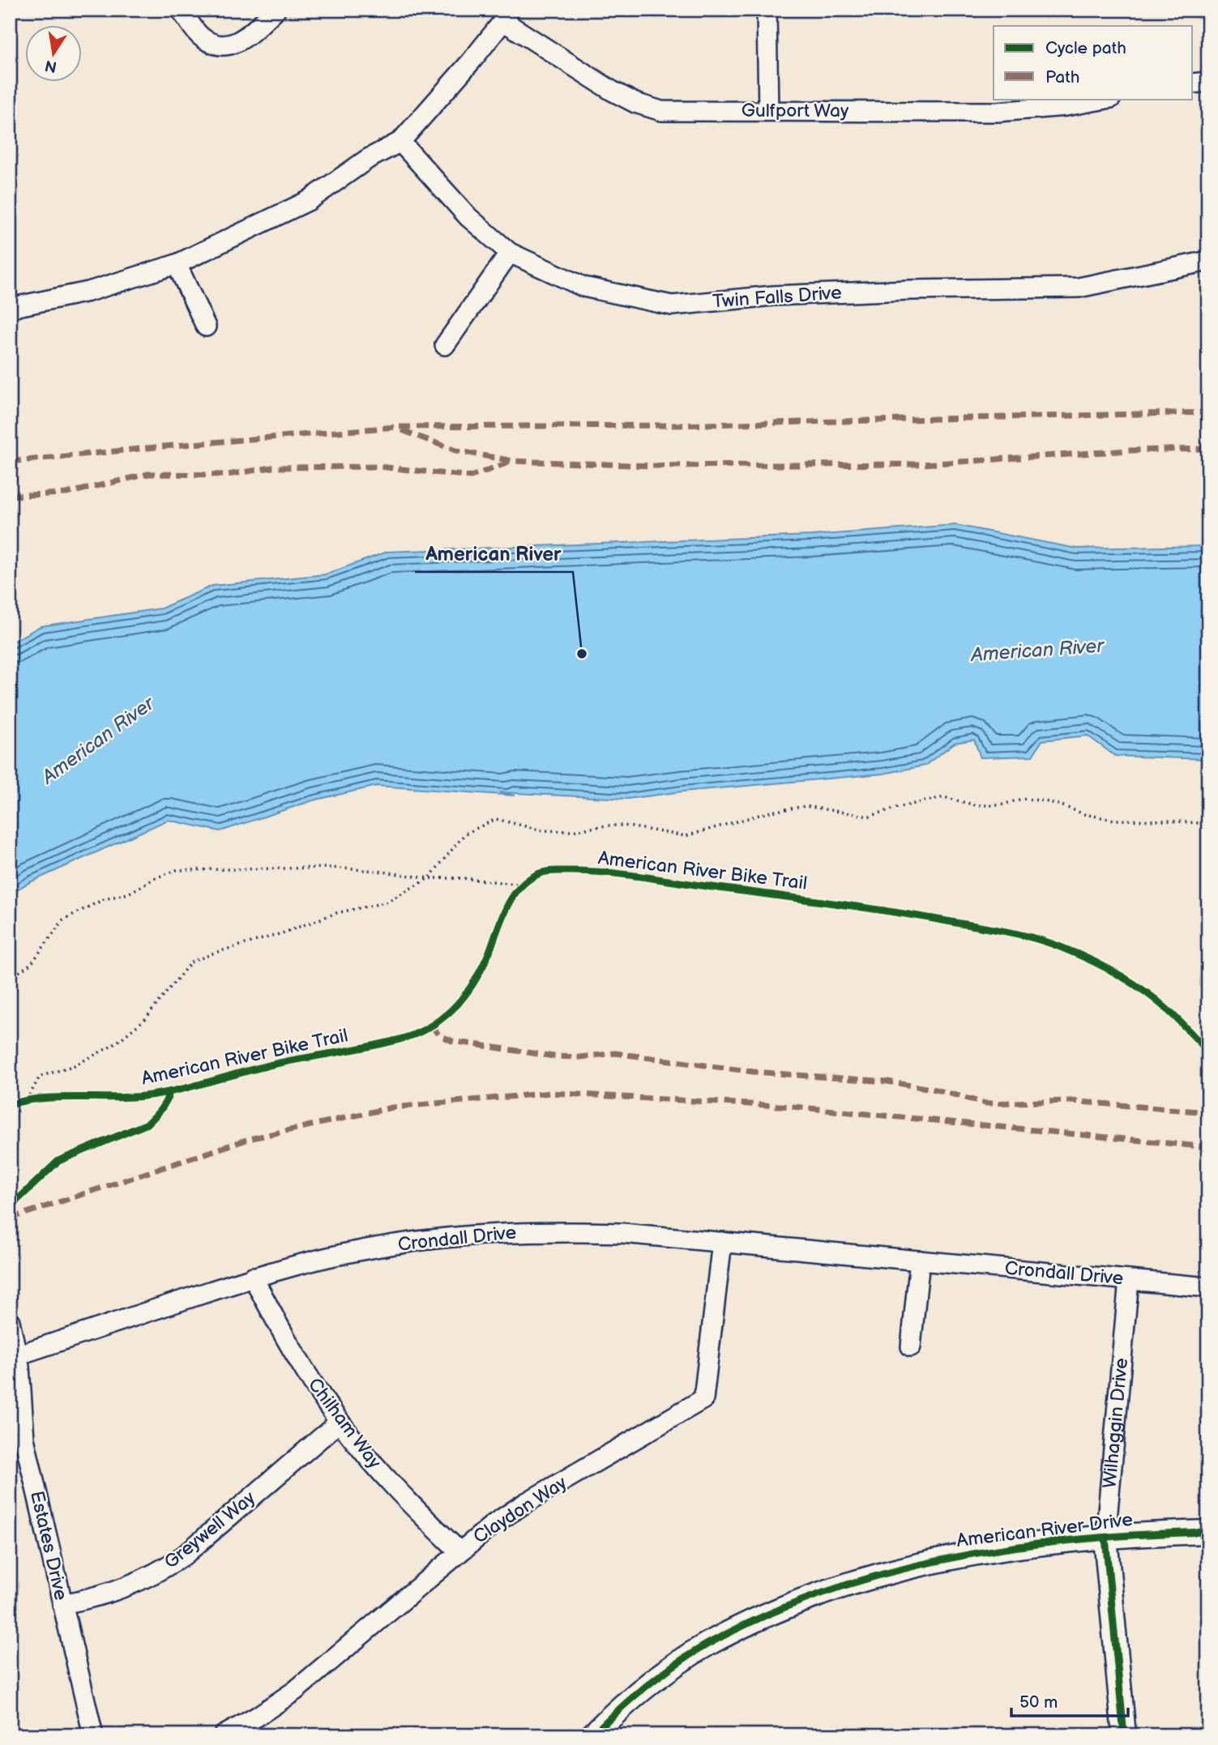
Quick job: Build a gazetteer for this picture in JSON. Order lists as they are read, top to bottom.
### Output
{
  "streets": {
    "street": [
      "Gulfport Way",
      "Twin Falls Drive",
      "Crondall Drive",
      "Wilhaggin Drive",
      "Chilham Way",
      "Claydon Way",
      "Greywell Way",
      "American River Drive",
      "Estates Drive"
    ],
    "cycle path": ["American River Bike Trail"]
  },
  "crossings": [
    ["Crondall Drive", "Wilhaggin Drive"],
    ["Crondall Drive", "Chilham Way"],
    ["Crondall Drive", "Claydon Way"],
    ["Crondall Drive", "Estates Drive"],
    ["Wilhaggin Drive", "American River Drive"],
    ["Chilham Way", "Claydon Way"],
    ["Chilham Way", "Greywell Way"],
    ["Greywell Way", "Estates Drive"]
  ],
  "water": ["American River"],
  "places": ["American River"],
  "legend": ["Cycle path", "Path"],
  "scale_bar": "50 m",
  "north": "bottom"
}
